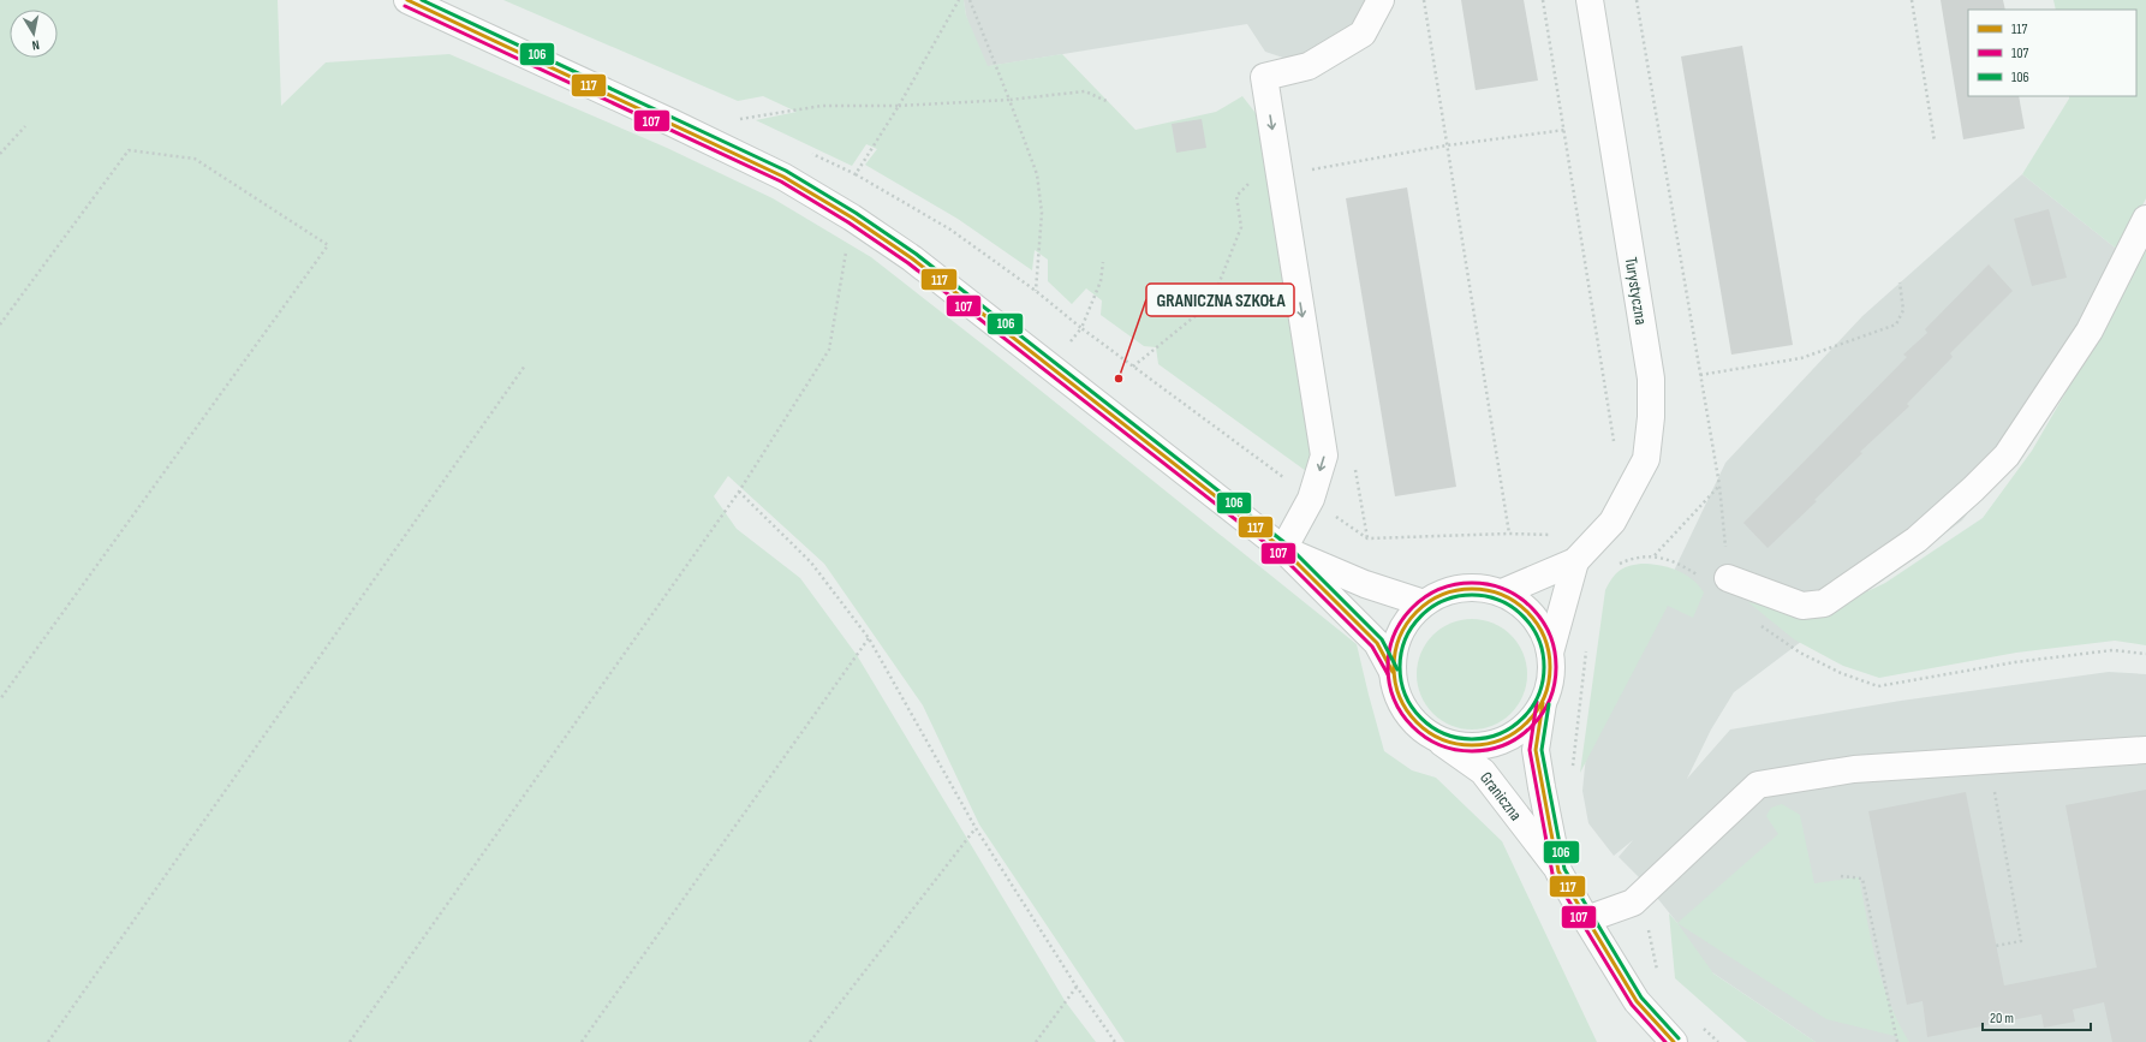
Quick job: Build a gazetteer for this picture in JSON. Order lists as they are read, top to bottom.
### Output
{
  "streets": {
    "street": ["Turystyczna", "Graniczna"]
  },
  "crossings": [
    ["Turystyczna", "Graniczna"]
  ],
  "places": ["GRANICZNA SZKOŁA"],
  "lines": ["transit line 117", "transit line 106", "transit line 107"],
  "legend": ["117", "107", "106"],
  "scale_bar": "20 m",
  "north": "bottom"
}
